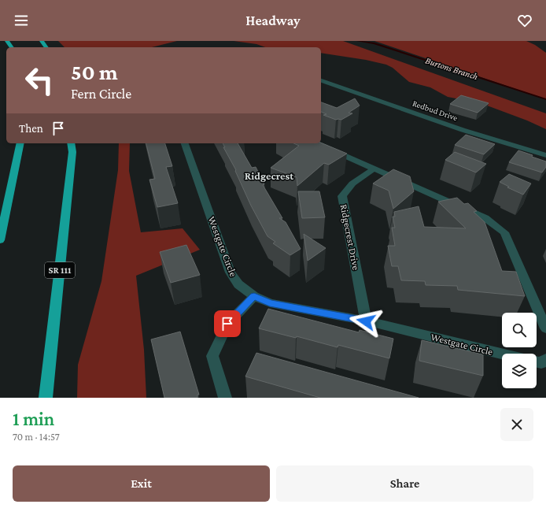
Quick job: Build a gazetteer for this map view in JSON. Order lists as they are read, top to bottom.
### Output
{
  "streets": {
    "highway": ["SR 111"],
    "street": ["Redbud Drive", "Ridgecrest Drive", "Westgate Circle"]
  },
  "crossings": [
    ["Ridgecrest Drive", "Westgate Circle"]
  ],
  "districts": ["Ridgecrest"],
  "water": ["Burtons Branch"],
  "page": {
    "header": "Headway",
    "turn": ["50 m", "Fern Circle"],
    "then": "Then",
    "heading": ["1 min", "70 m · 14:57"],
    "buttons": ["Exit", "Share"]
  }
}
